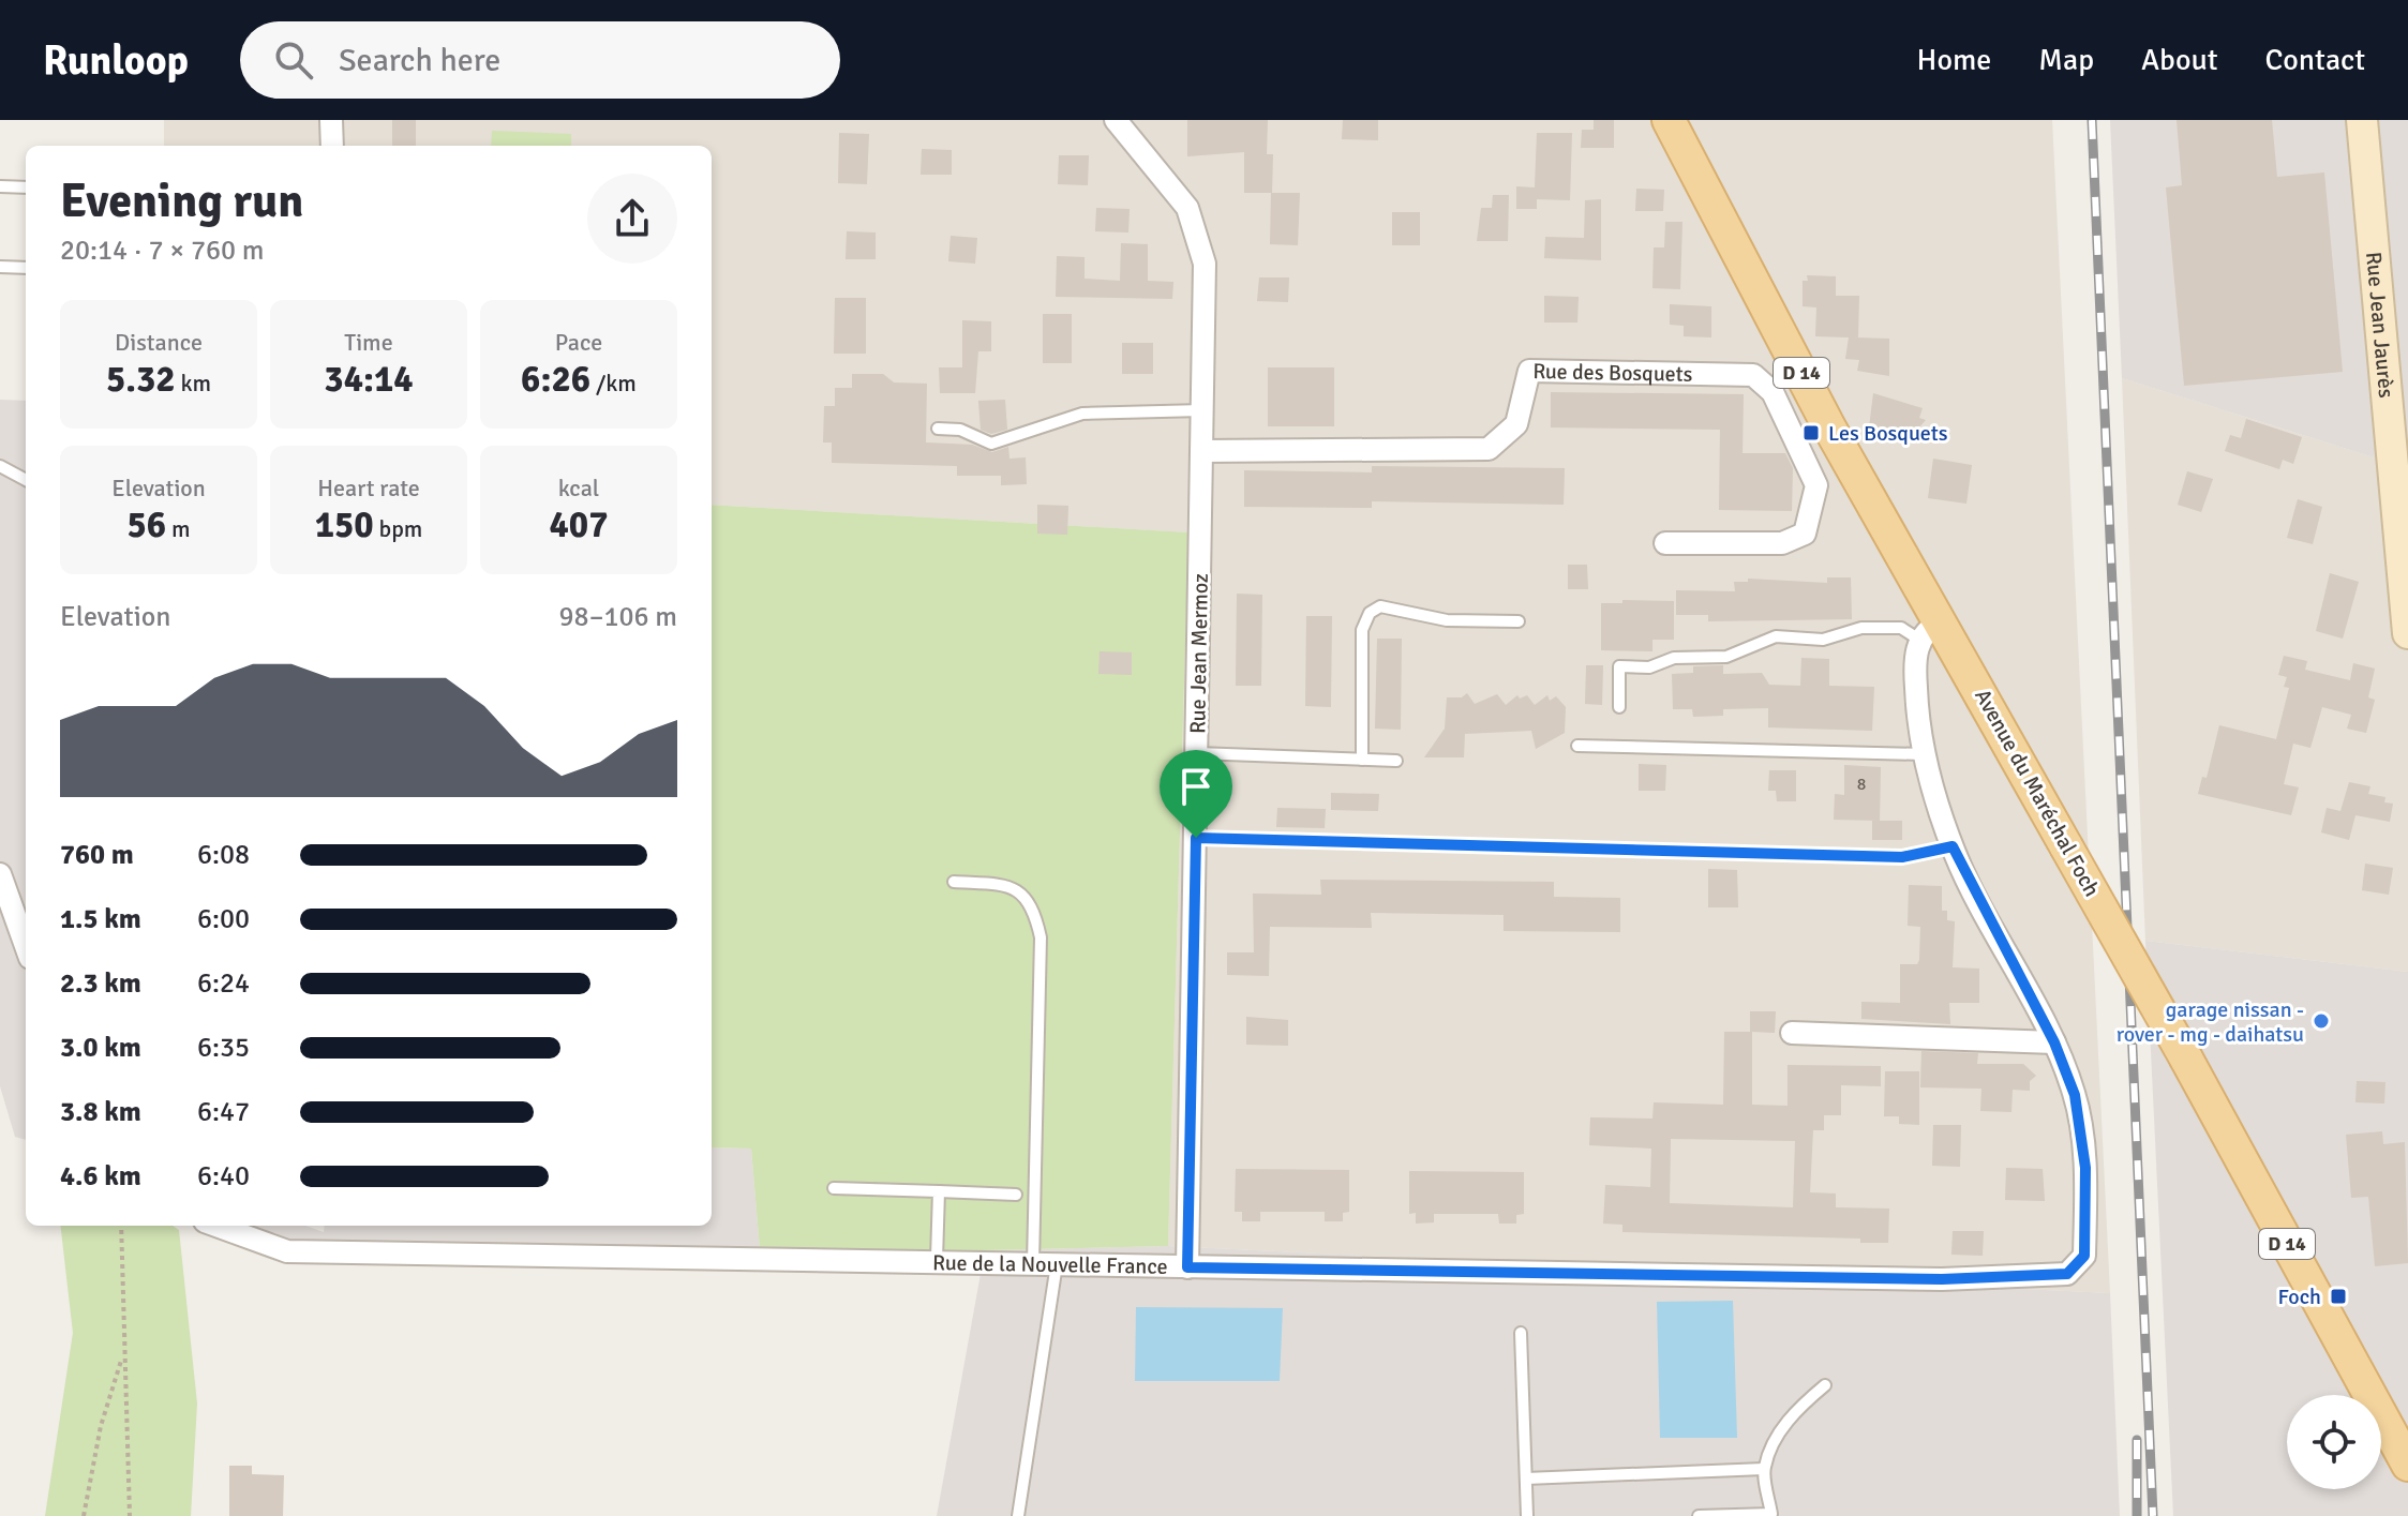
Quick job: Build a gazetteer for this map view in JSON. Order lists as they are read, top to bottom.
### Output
{
  "streets": {
    "main road": ["Rue Jean Jaurès", "D 14", "Avenue du Maréchal Foch"],
    "street": ["Rue des Bosquets", "Rue Jean Mermoz", "Rue de la Nouvelle France"]
  },
  "crossings": [
    ["Rue des Bosquets", "Rue Jean Mermoz"],
    ["Rue Jean Mermoz", "Rue de la Nouvelle France"],
    ["Avenue du Maréchal Foch", "Rue de la Nouvelle France"]
  ],
  "places": {
    "transit": ["Les Bosquets", "Foch"],
    "other": ["garage nissan - rover - mg - daihatsu"]
  },
  "house_numbers": ["8"],
  "page": {
    "header": "Runloop",
    "search": "Search here",
    "nav": [
      "Home",
      "Map",
      "About",
      "Contact"
    ],
    "heading": ["Evening run", "20:14 · 7 × 760 m"],
    "stats": [
      ["Distance", "5.32 km"],
      ["Time", "34:14"],
      ["Pace", "6:26 /km"],
      ["Elevation", "56 m"],
      ["Heart rate", "150 bpm"],
      ["kcal", "407"]
    ],
    "chart": ["Elevation", "98–106 m"],
    "list": [
      {
        "name": "760 m",
        "note": "6:08"
      },
      {
        "name": "1.5 km",
        "note": "6:00"
      },
      {
        "name": "2.3 km",
        "note": "6:24"
      },
      {
        "name": "3.0 km",
        "note": "6:35"
      },
      {
        "name": "3.8 km",
        "note": "6:47"
      },
      {
        "name": "4.6 km",
        "note": "6:40"
      }
    ]
  }
}
